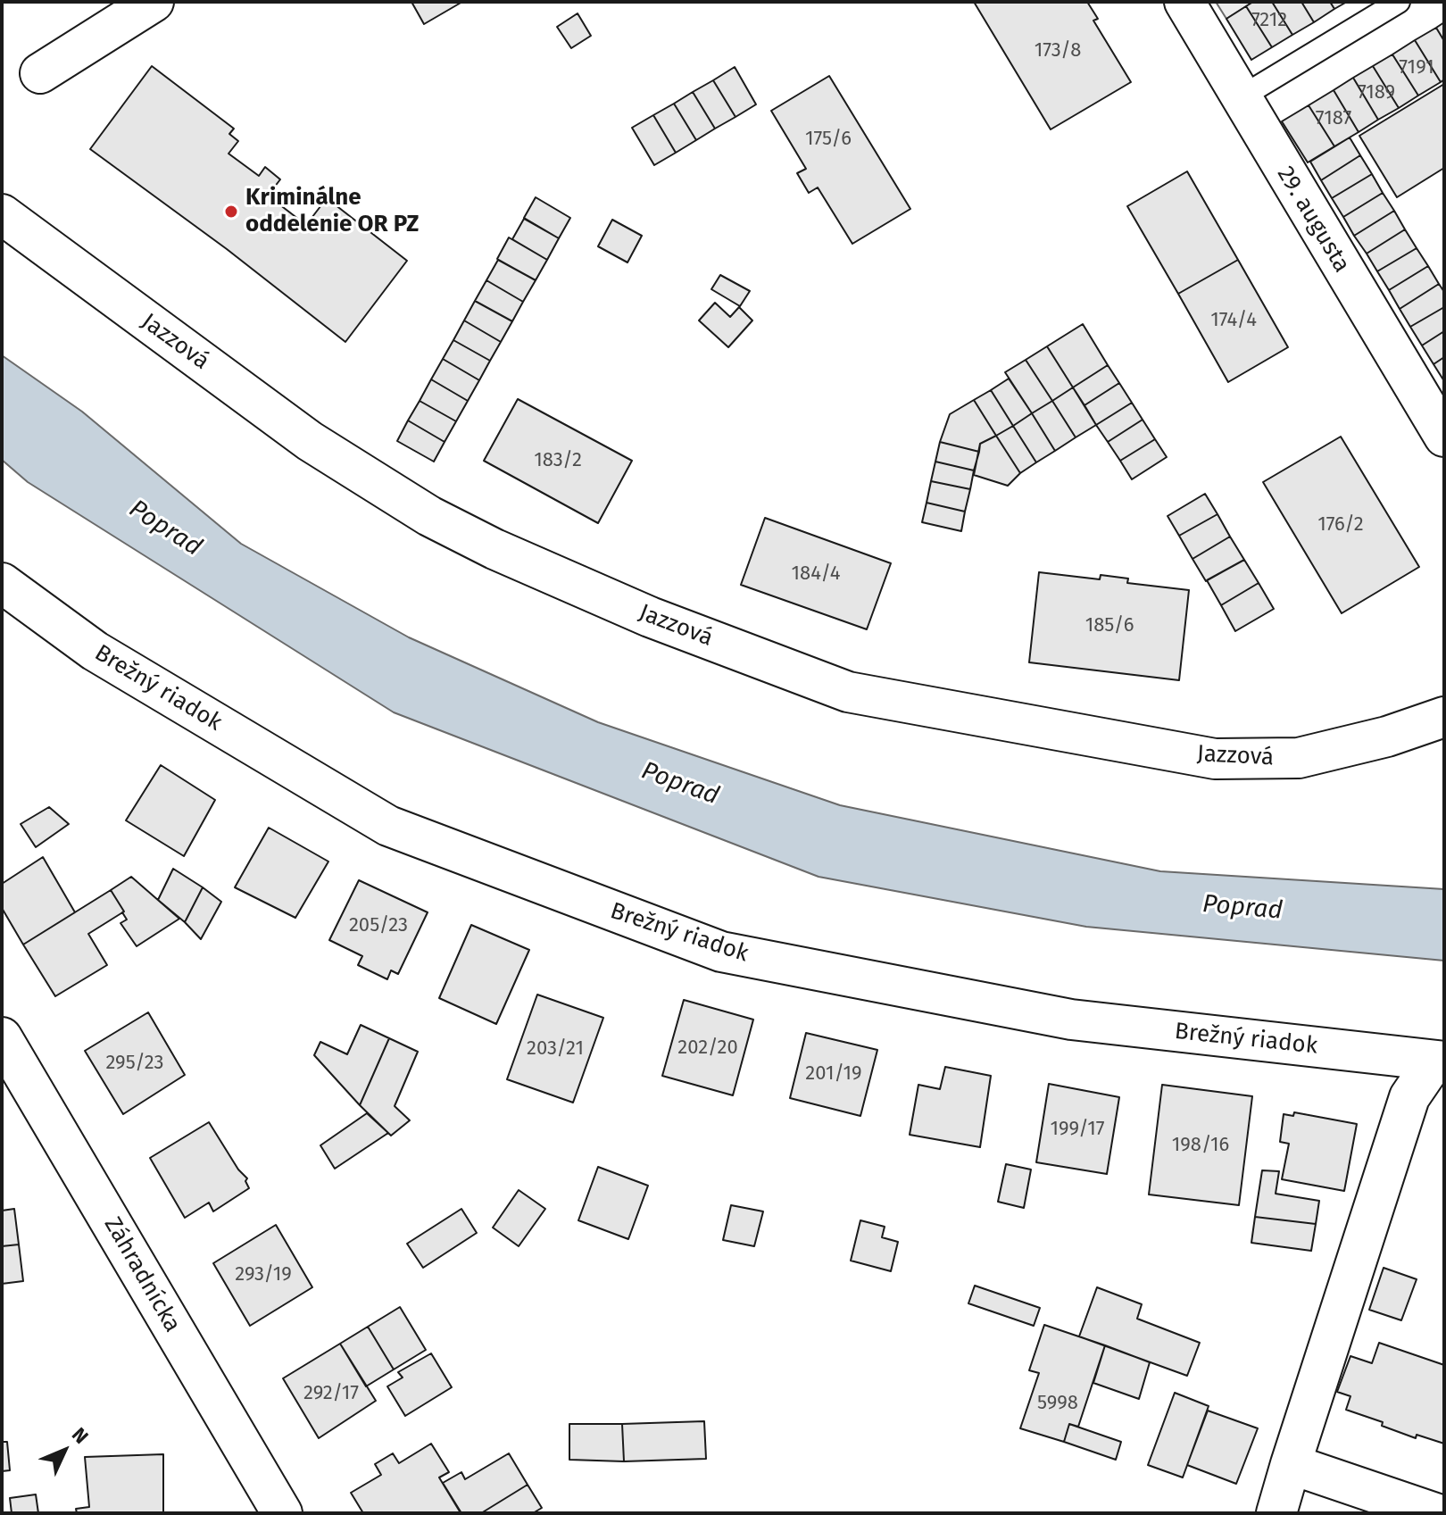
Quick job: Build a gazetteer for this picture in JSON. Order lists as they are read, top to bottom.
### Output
{
  "streets": {
    "street": [
      "29. augusta",
      "Jazzová",
      "Brežný riadok",
      "Záhradnícka"
    ]
  },
  "water": ["Poprad"],
  "places": ["Kriminálne oddelenie OR PZ"],
  "house_numbers": [
    "7212",
    "173/8",
    "7191",
    "7189",
    "7187",
    "175/6",
    "174/4",
    "183/2",
    "176/2",
    "184/4",
    "185/6",
    "205/23",
    "202/20",
    "203/21",
    "295/23",
    "201/19",
    "199/17",
    "198/16",
    "293/19",
    "292/17",
    "5998"
  ],
  "north": "top right"
}
